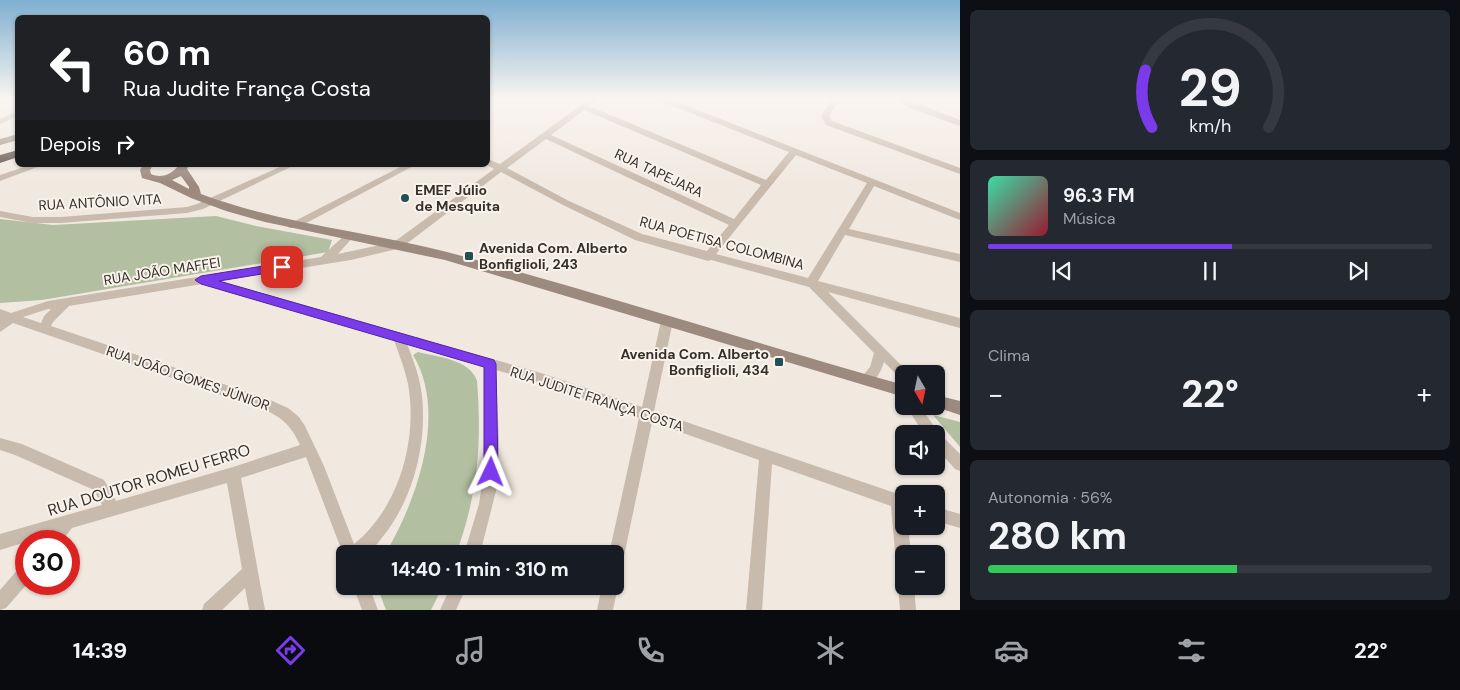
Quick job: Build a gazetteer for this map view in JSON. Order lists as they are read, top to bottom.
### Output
{
  "streets": {
    "street": [
      "RUA TAPEJARA",
      "RUA ANTÔNIO VITA",
      "RUA POETISA COLOMBINA",
      "RUA JOÃO MAFFEI",
      "RUA JOÃO GOMES JÚNIOR",
      "RUA JUDITE FRANÇA COSTA",
      "RUA DOUTOR ROMEU FERRO"
    ]
  },
  "crossings": [
    ["RUA JOÃO MAFFEI", "RUA JOÃO GOMES JÚNIOR"],
    ["RUA JOÃO MAFFEI", "RUA JUDITE FRANÇA COSTA"],
    ["RUA JOÃO GOMES JÚNIOR", "RUA DOUTOR ROMEU FERRO"]
  ],
  "places": {
    "other": ["EMEF Júlio de Mesquita"],
    "transit": ["Avenida Com. Alberto Bonfiglioli, 243", "Avenida Com. Alberto Bonfiglioli, 434"]
  },
  "north": "bottom",
  "page": {
    "turn": ["60 m", "Rua Judite França Costa"],
    "then": "Depois",
    "song": ["96.3 FM", "Música"],
    "tile": [
      "Clima",
      ["Autonomia · 56%", "280 km"]
    ],
    "map_buttons": ["+", "−"],
    "heat": ["−", "22°", "+"],
    "limit": "30",
    "trip": "14:40 · 1 min · 310 m",
    "tabs": ["14:39", "22°"],
    "gauge": ["29", "km/h"]
  }
}
